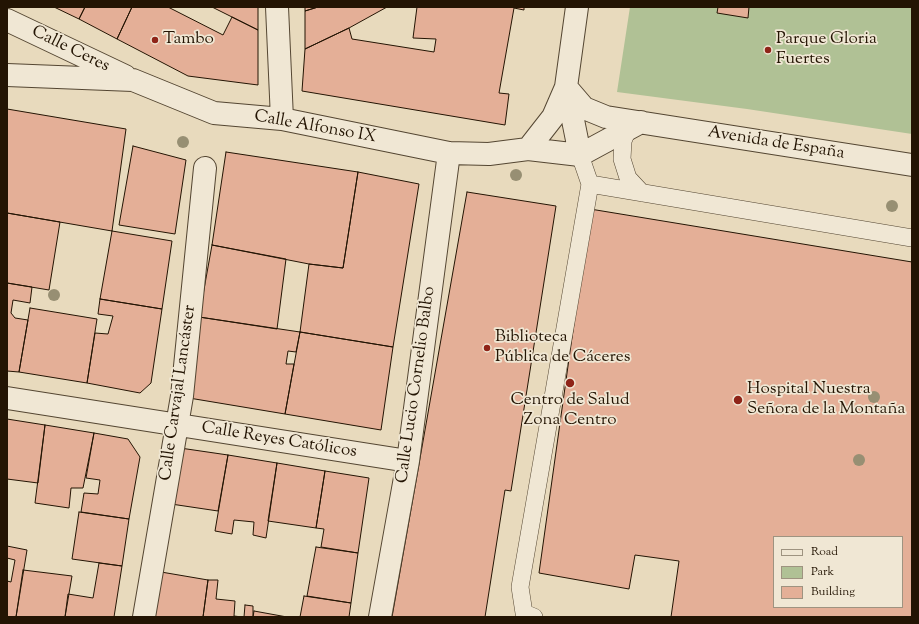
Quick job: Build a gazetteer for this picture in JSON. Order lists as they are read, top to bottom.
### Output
{
  "streets": {
    "street": [
      "Calle Ceres",
      "Calle Alfonso IX",
      "Avenida de España",
      "Calle Lucio Cornelio Balbo",
      "Calle Carvajal Lancáster",
      "Calle Reyes Católicos"
    ]
  },
  "crossings": [
    ["Calle Ceres", "Calle Alfonso IX"],
    ["Calle Alfonso IX", "Calle Lucio Cornelio Balbo"],
    ["Calle Lucio Cornelio Balbo", "Calle Reyes Católicos"],
    ["Calle Carvajal Lancáster", "Calle Reyes Católicos"]
  ],
  "places": [
    "Tambo",
    "Parque Gloria Fuertes",
    "Biblioteca Pública de Cáceres",
    "Centro de Salud Zona Centro",
    "Hospital Nuestra Señora de la Montaña"
  ],
  "legend": ["Road", "Park", "Building"]
}
